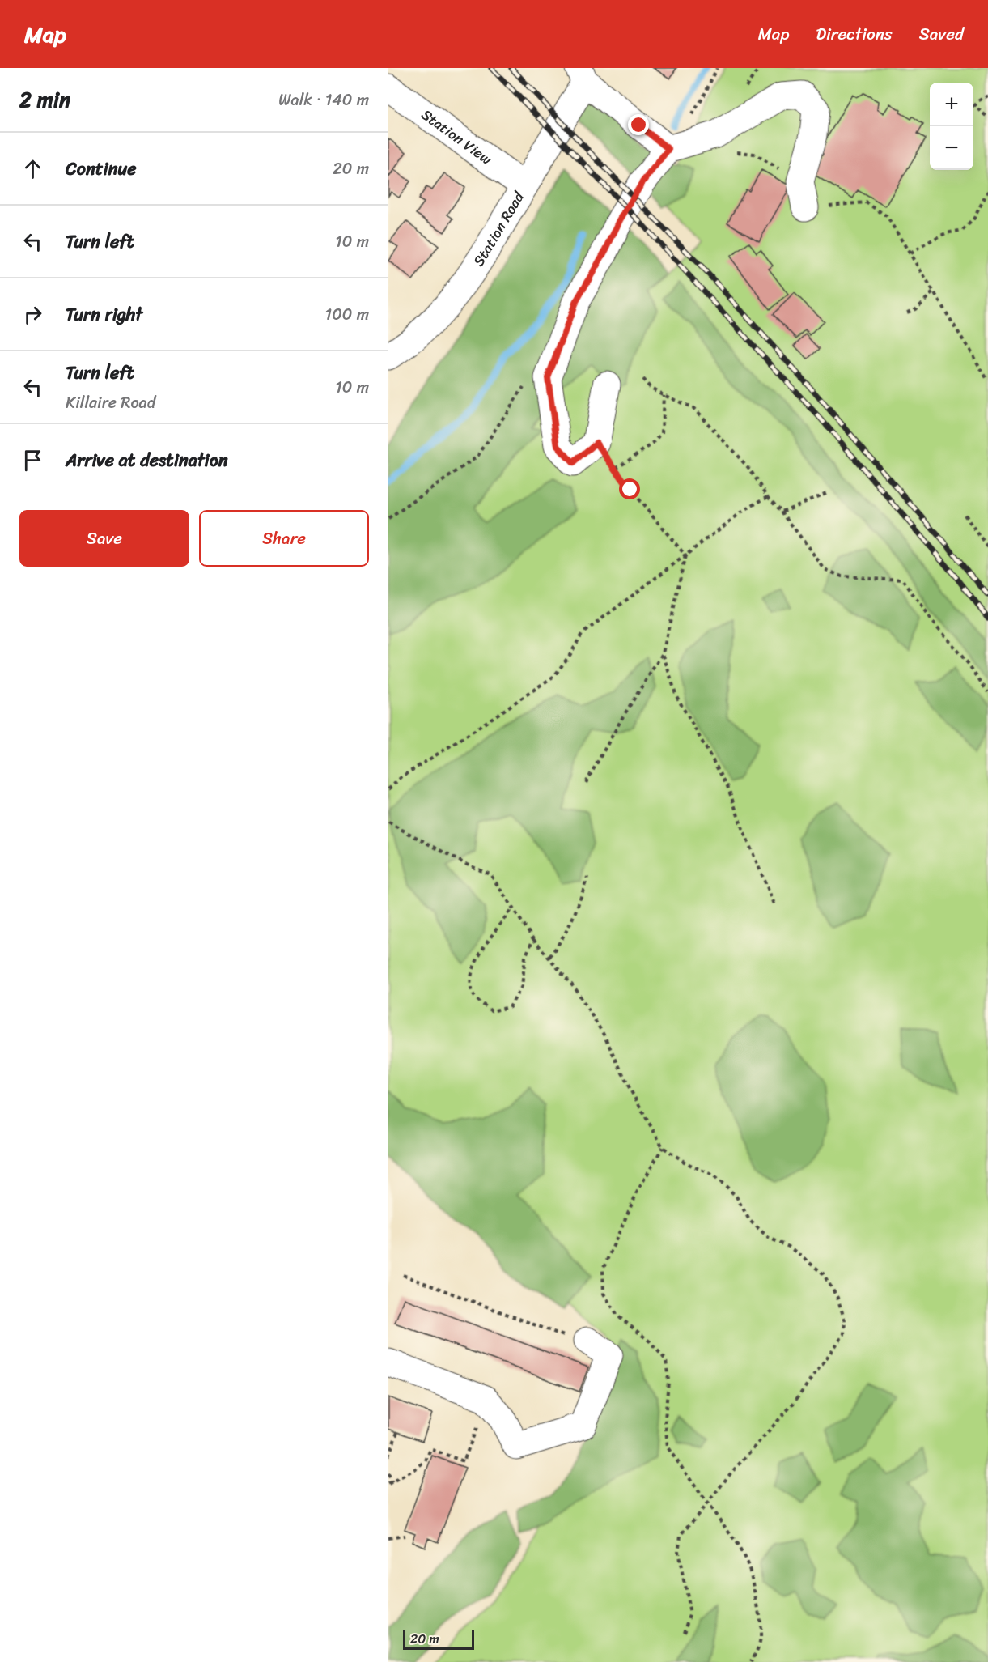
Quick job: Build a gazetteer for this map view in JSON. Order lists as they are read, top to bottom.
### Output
{
  "streets": {
    "street": ["Station View", "Station Road"]
  },
  "crossings": [
    ["Station View", "Station Road"]
  ],
  "scale_bar": "20 m",
  "page": {
    "header": "Map",
    "nav": ["Map", "Directions", "Saved"],
    "heading": ["2 min", "Walk · 140 m"],
    "map_buttons": ["+", "−"],
    "list": [
      ["Continue", "20 m"],
      ["Turn left", "10 m"],
      ["Turn right", "100 m"],
      ["Turn left", "Killaire Road", "10 m"],
      "Arrive at destination"
    ],
    "buttons": ["Save", "Share"],
    "scale": "20 m"
  }
}
